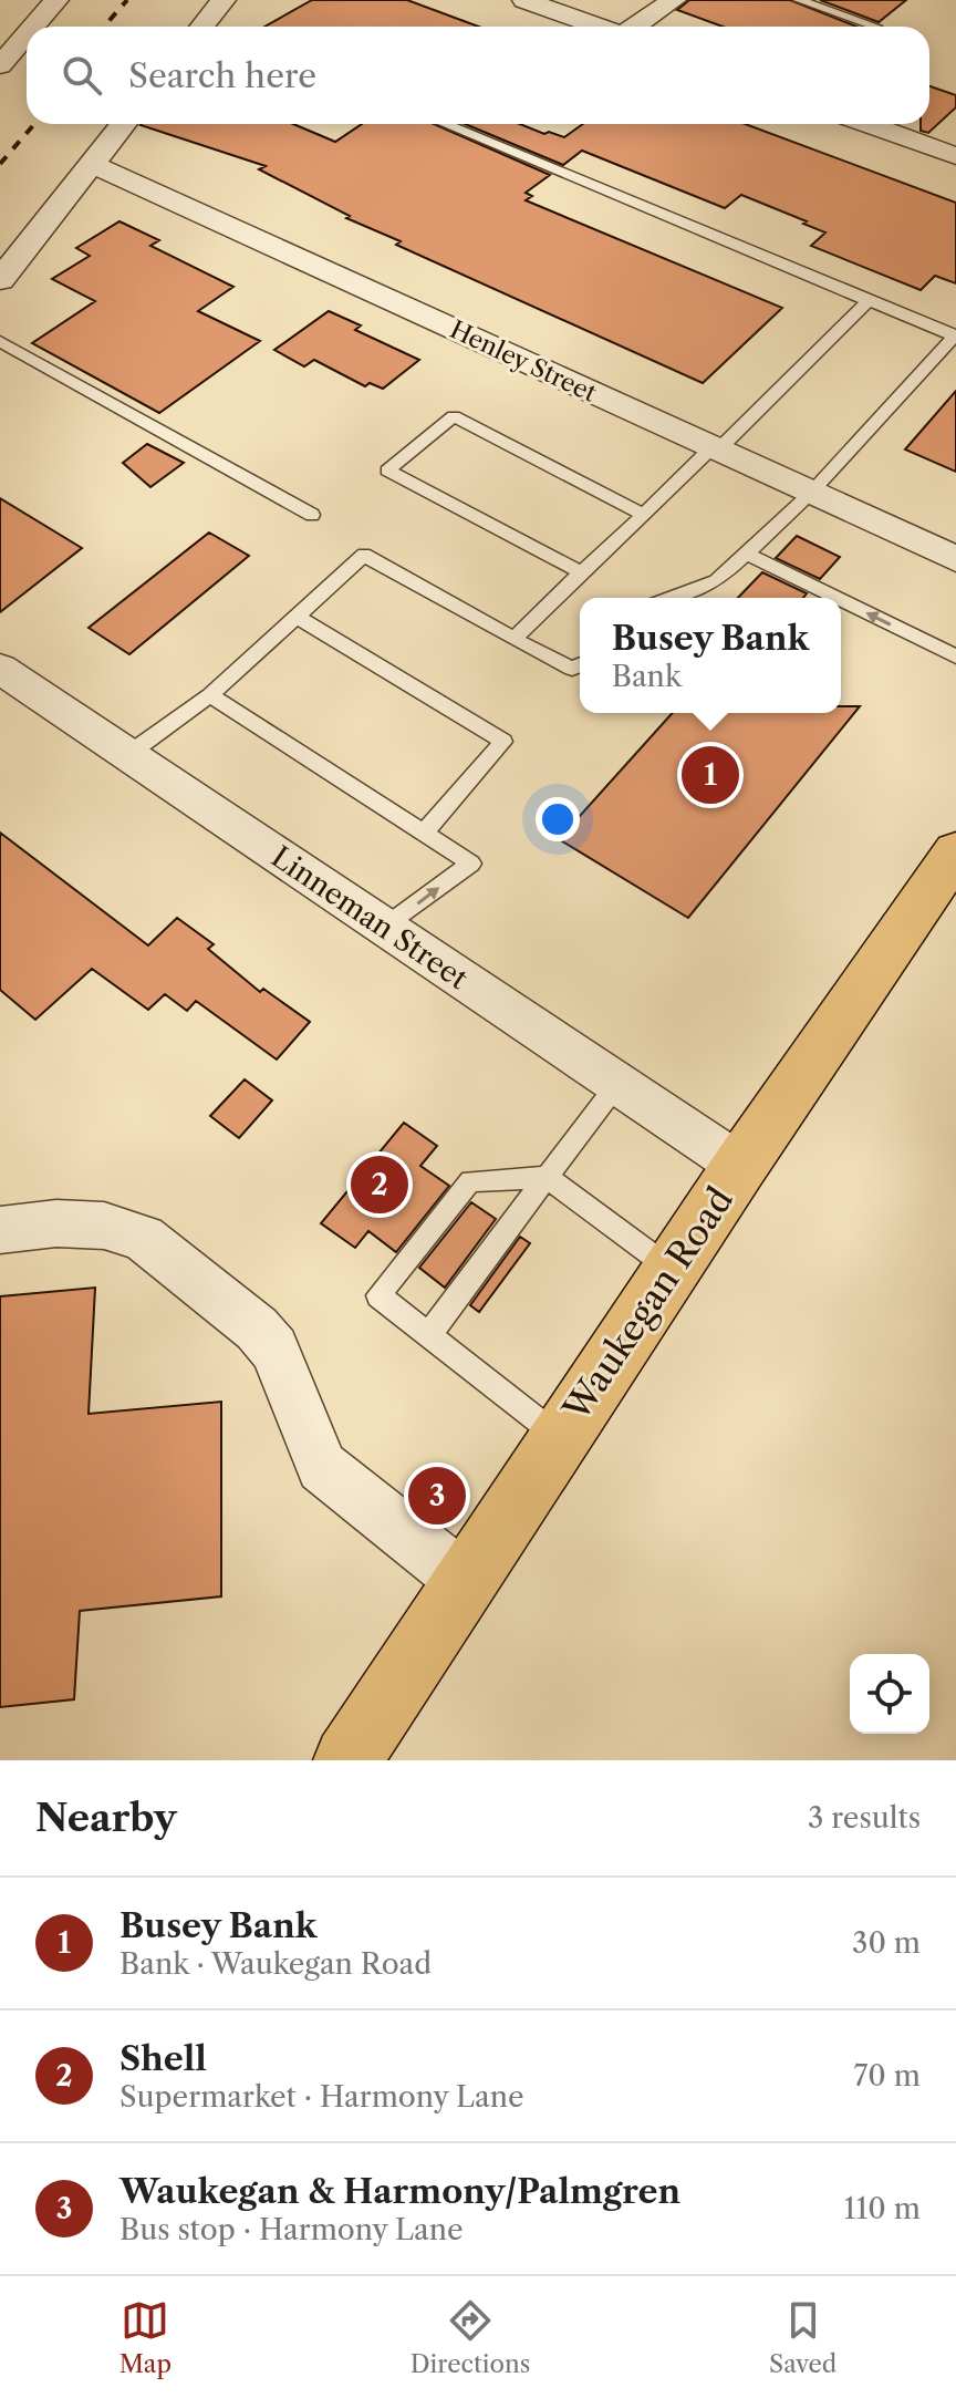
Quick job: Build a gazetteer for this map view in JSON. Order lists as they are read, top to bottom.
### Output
{
  "streets": {
    "main road": ["Waukegan Road"],
    "street": ["Henley Street", "Linneman Street"]
  },
  "crossings": [
    ["Linneman Street", "Waukegan Road"]
  ],
  "page": {
    "search": "Search here",
    "popup": ["Busey Bank", "Bank"],
    "pins": ["1", "2", "3"],
    "heading": ["Nearby", "3 results"],
    "list": [
      {
        "mark": "1",
        "name": "Busey Bank",
        "note": "Bank · Waukegan Road",
        "value": "30 m"
      },
      {
        "mark": "2",
        "name": "Shell",
        "note": "Supermarket · Harmony Lane",
        "value": "70 m"
      },
      {
        "mark": "3",
        "name": "Waukegan & Harmony/Palmgren",
        "note": "Bus stop · Harmony Lane",
        "value": "110 m"
      }
    ],
    "nav": ["Map", "Directions", "Saved"]
  }
}
